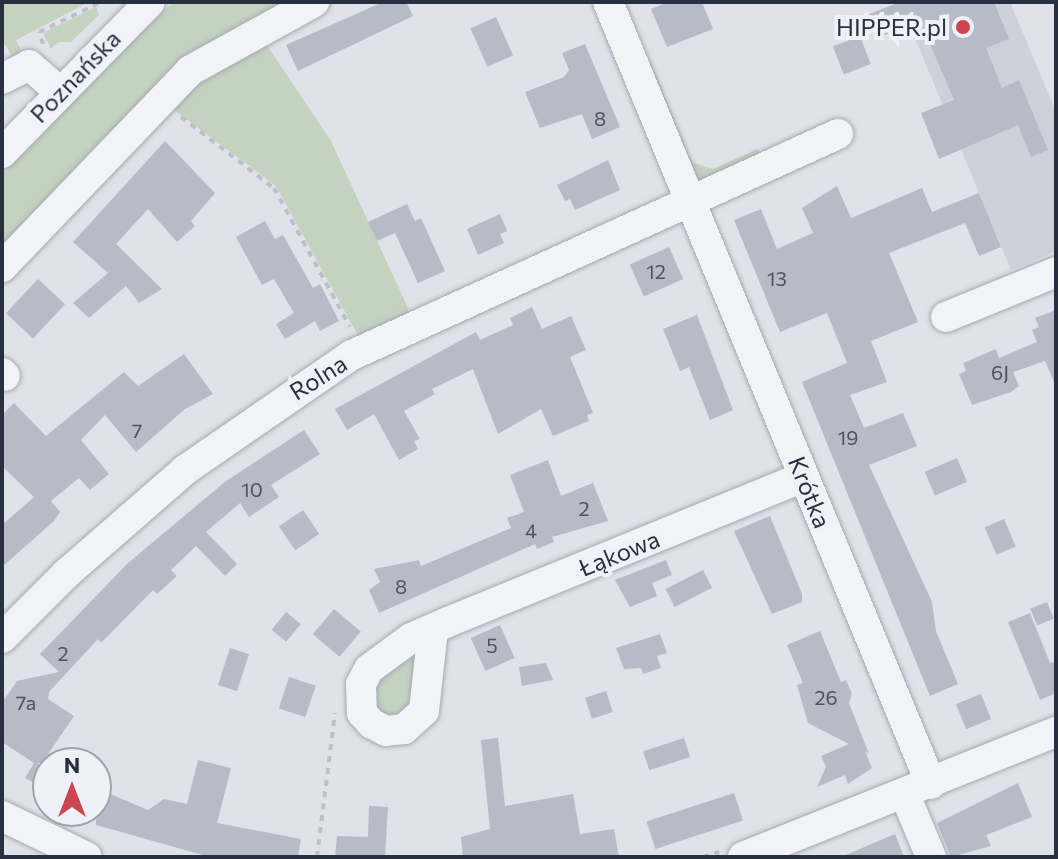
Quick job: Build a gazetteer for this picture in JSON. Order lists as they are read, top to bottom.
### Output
{
  "streets": {
    "street": [
      "Poznańska",
      "Rolna",
      "Krótka",
      "Łąkowa"
    ]
  },
  "crossings": [
    ["Rolna", "Krótka"],
    ["Krótka", "Łąkowa"]
  ],
  "places": ["HIPPER.pl"],
  "house_numbers": [
    "8",
    "12",
    "13",
    "6J",
    "7",
    "19",
    "10",
    "2",
    "4",
    "8",
    "5",
    "2",
    "26",
    "7a"
  ],
  "north": "top"
}
